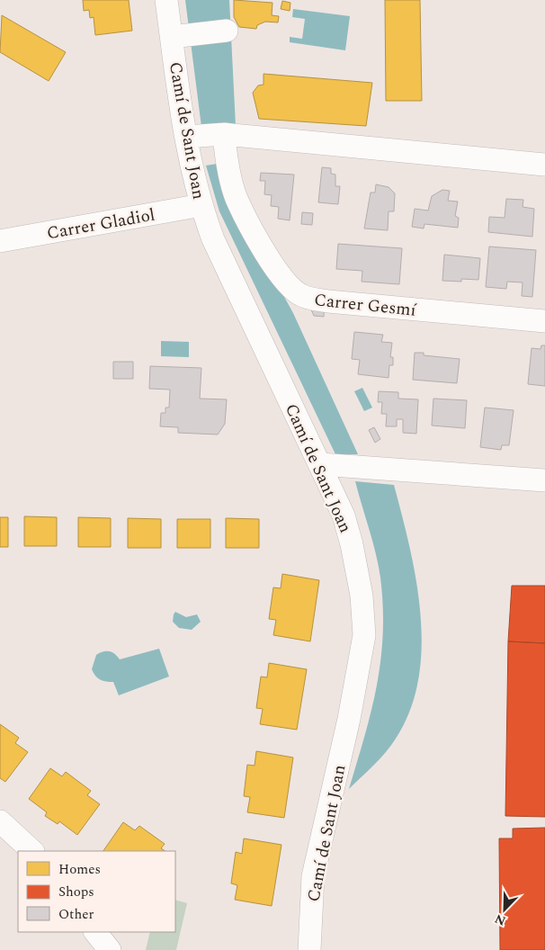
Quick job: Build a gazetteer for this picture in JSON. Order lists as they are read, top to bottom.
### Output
{
  "streets": {
    "street": ["Camí de Sant Joan", "Carrer Gladiol", "Carrer Gesmí"]
  },
  "crossings": [
    ["Camí de Sant Joan", "Carrer Gladiol"],
    ["Camí de Sant Joan", "Carrer Gesmí"]
  ],
  "legend": ["Homes", "Shops", "Other"],
  "north": "bottom left"
}
